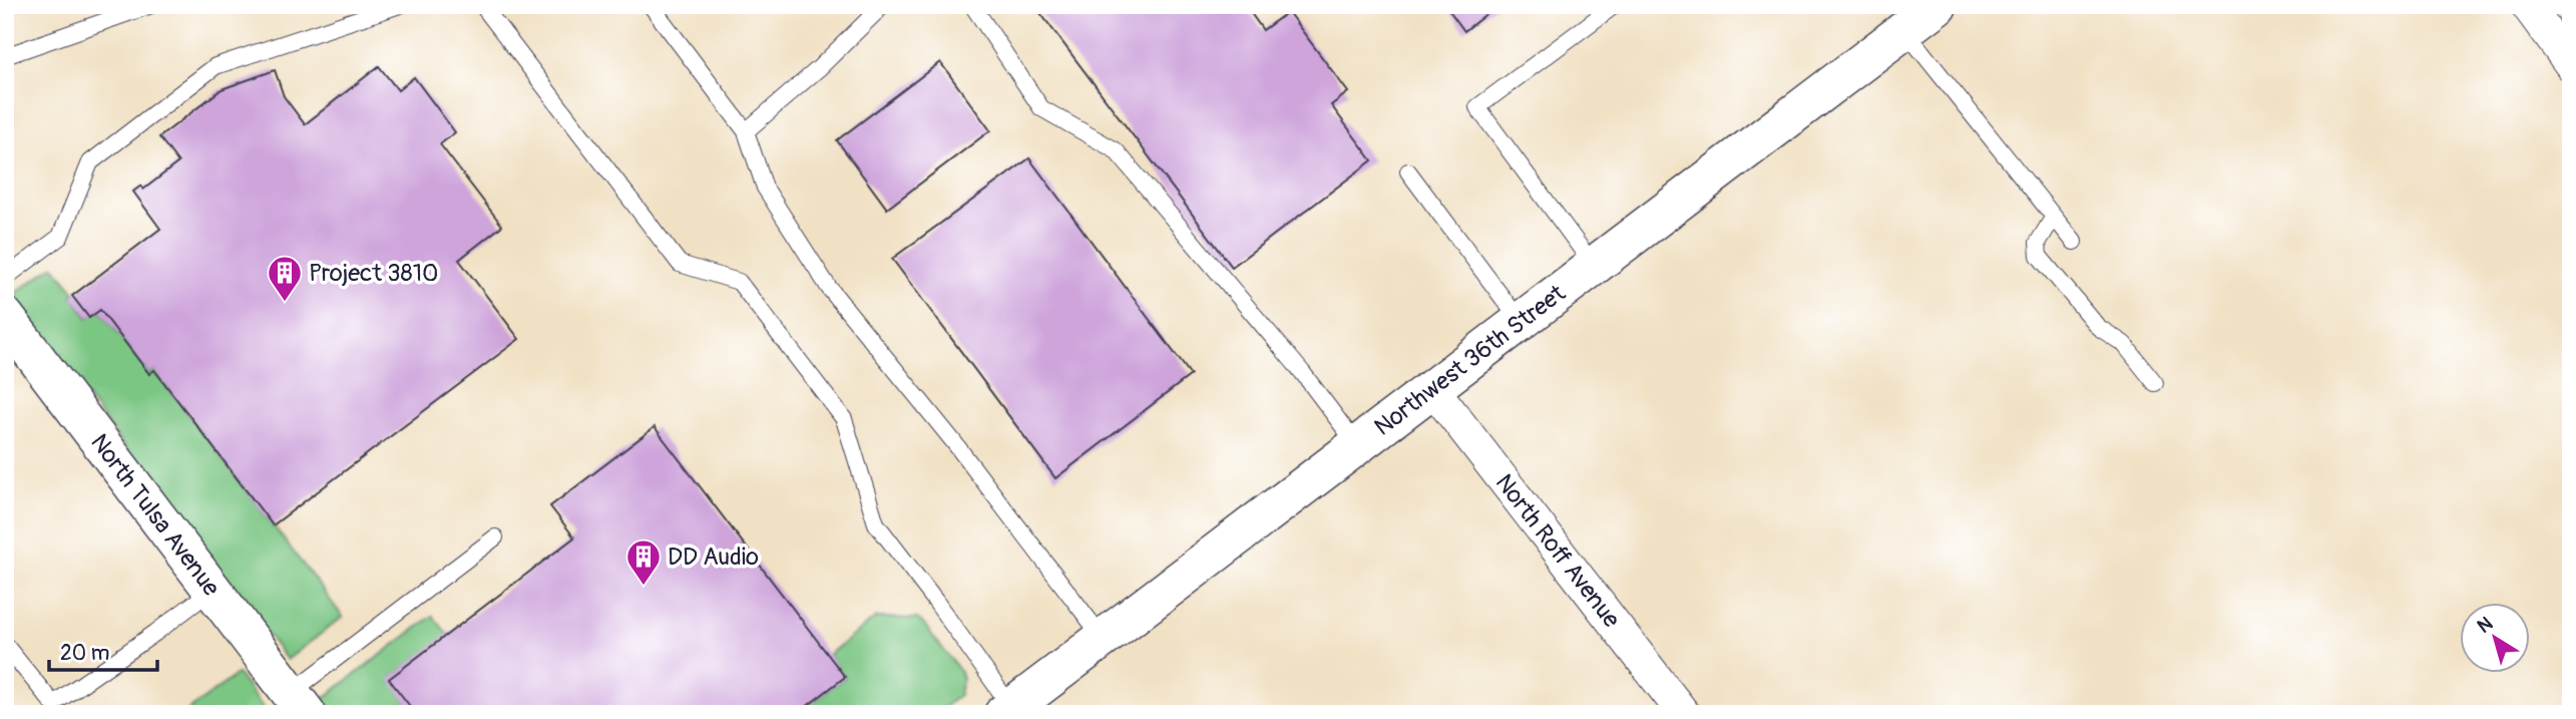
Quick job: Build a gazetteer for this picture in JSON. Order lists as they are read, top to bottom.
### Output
{
  "streets": {
    "main road": ["Northwest 36th Street", "North Tulsa Avenue"],
    "street": ["North Roff Avenue"]
  },
  "crossings": [
    ["Northwest 36th Street", "North Roff Avenue"]
  ],
  "places": {
    "building": ["Project 3810", "DD Audio"]
  },
  "scale_bar": "20 m",
  "north": "top left"
}
